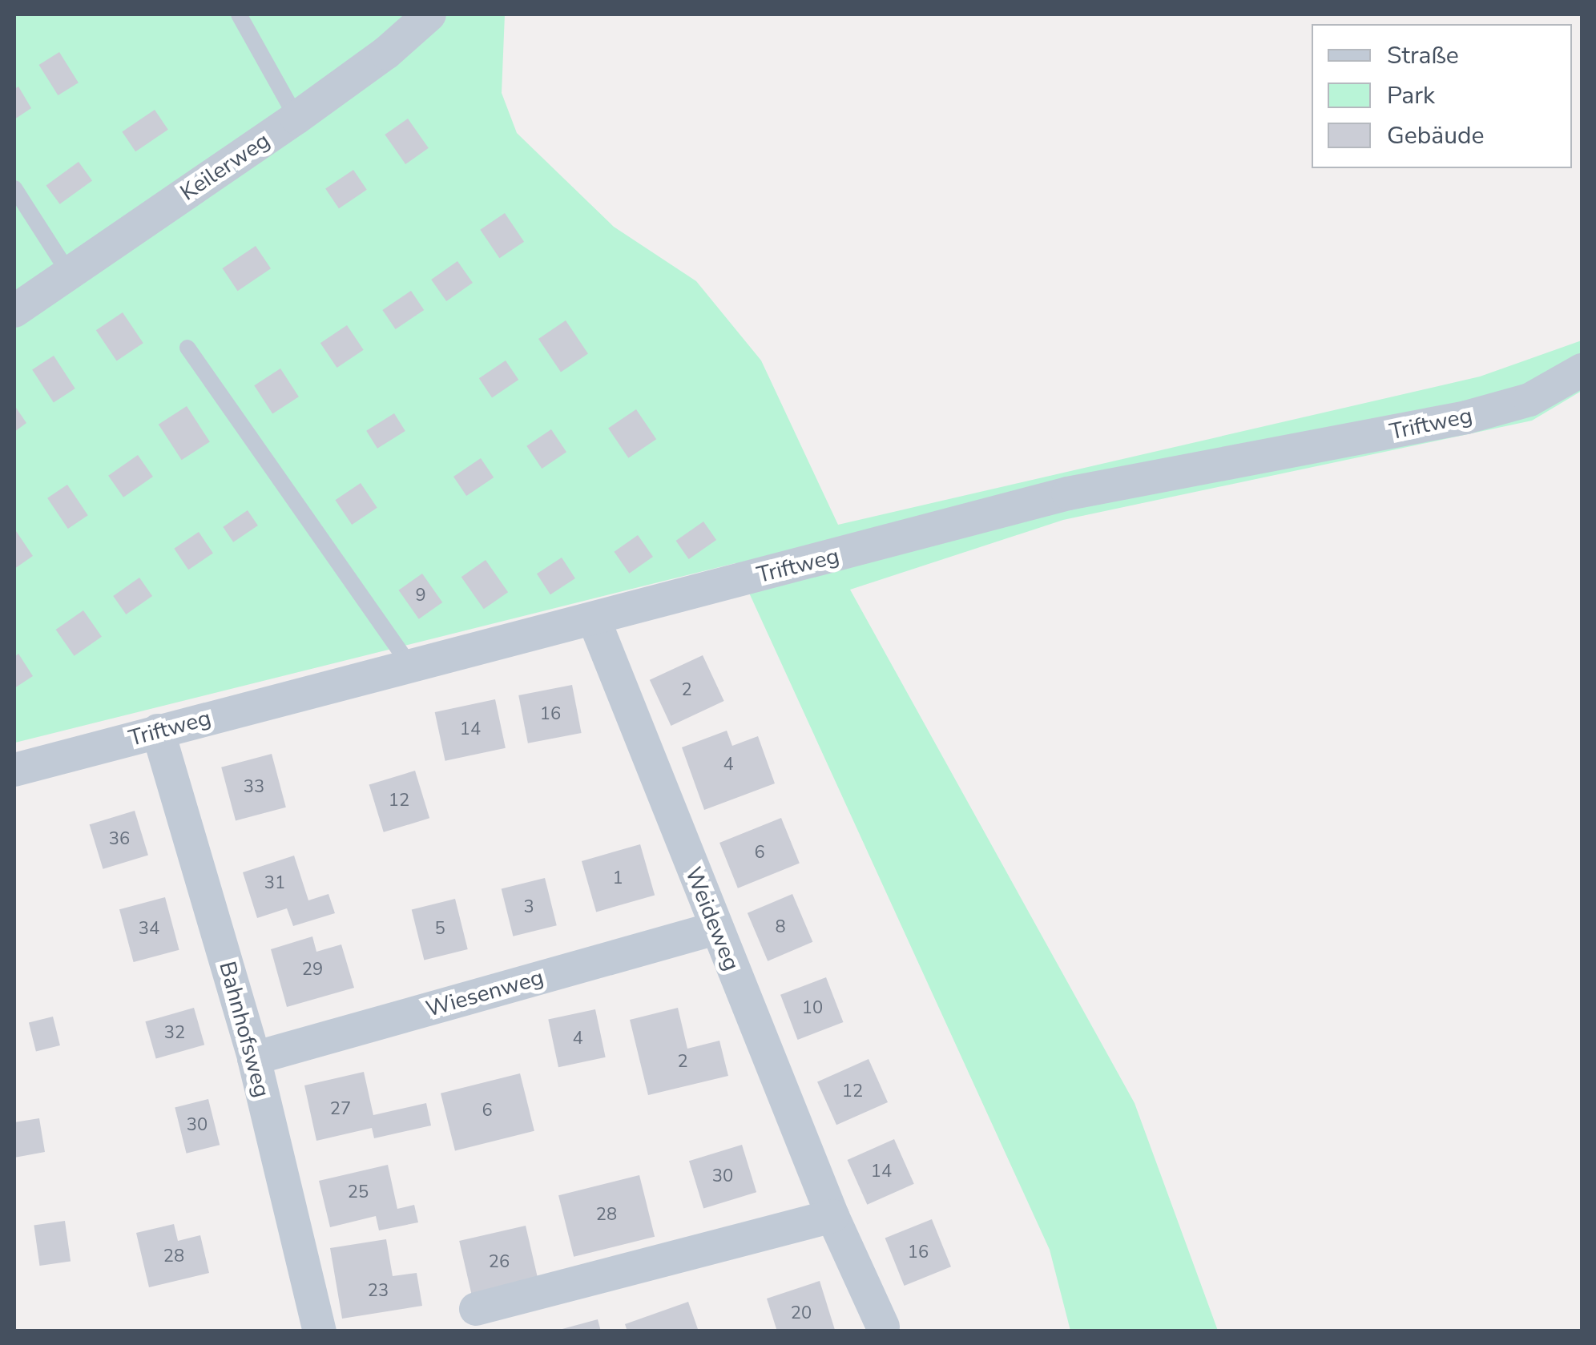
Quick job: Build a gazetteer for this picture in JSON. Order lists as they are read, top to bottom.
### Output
{
  "streets": {
    "street": [
      "Keilerweg",
      "Triftweg",
      "Weideweg",
      "Wiesenweg",
      "Bahnhofsweg"
    ]
  },
  "crossings": [
    ["Triftweg", "Weideweg"],
    ["Triftweg", "Bahnhofsweg"],
    ["Weideweg", "Wiesenweg"],
    ["Wiesenweg", "Bahnhofsweg"]
  ],
  "house_numbers": [
    "9",
    "2",
    "16",
    "14",
    "4",
    "33",
    "12",
    "36",
    "6",
    "1",
    "31",
    "3",
    "8",
    "34",
    "5",
    "29",
    "10",
    "32",
    "4",
    "2",
    "12",
    "27",
    "6",
    "30",
    "14",
    "30",
    "25",
    "28",
    "16",
    "28",
    "26",
    "23",
    "20"
  ],
  "legend": ["Straße", "Park", "Gebäude"]
}
